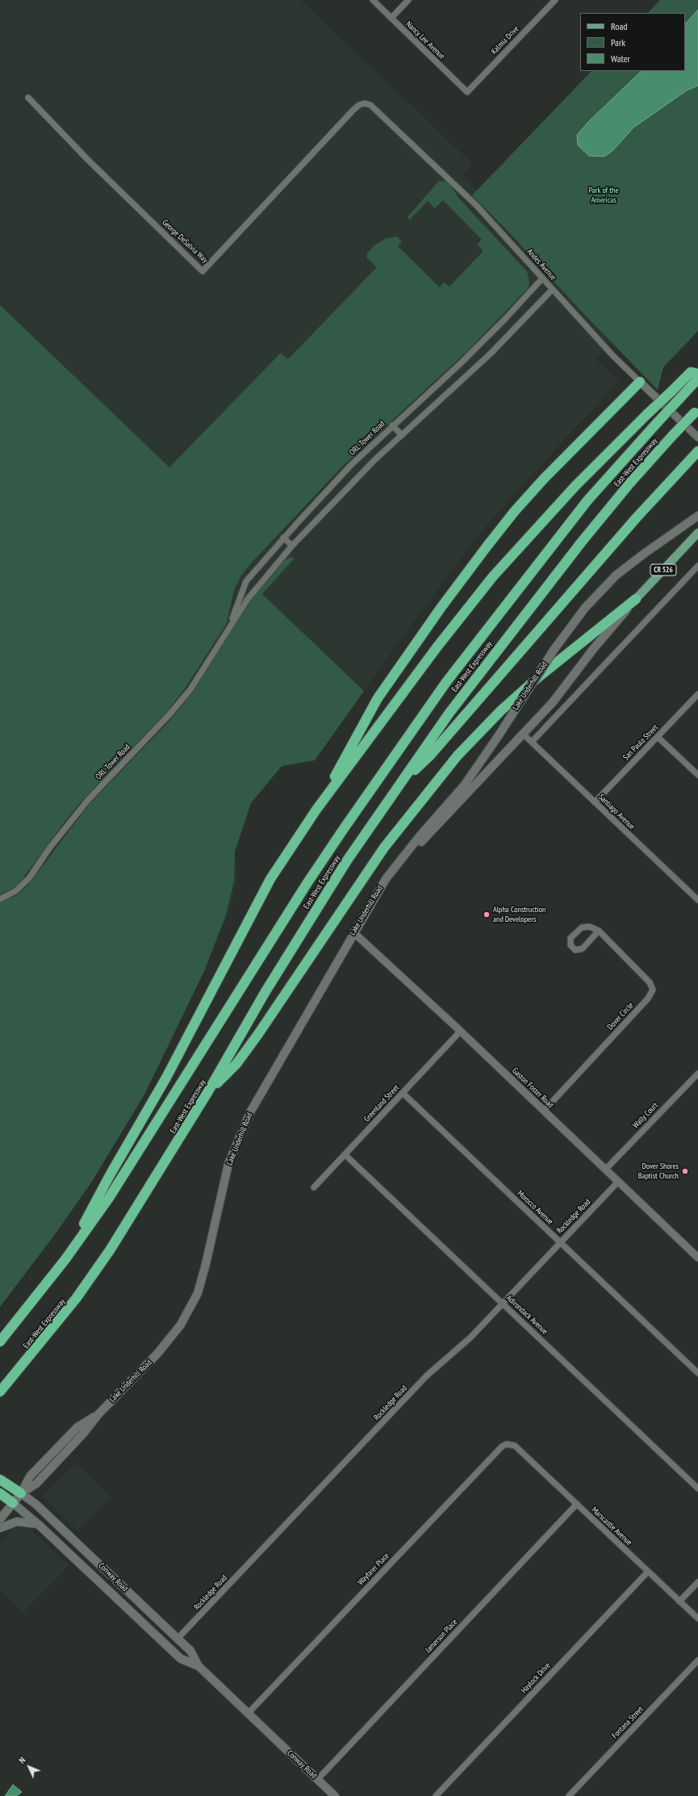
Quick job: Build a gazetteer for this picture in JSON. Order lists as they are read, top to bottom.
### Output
{
  "streets": {
    "highway": ["East-West Expressway"],
    "main road": ["CR 526", "Lake Underhill Road", "Conway Road"],
    "street": [
      "Nancy Lee Avenue",
      "Kalmia Drive",
      "George DeSalvia Way",
      "Andes Avenue",
      "ORL Tower Road",
      "San Paulo Street",
      "Santiago Avenue",
      "Dover Circle",
      "Gaston Foster Road",
      "Greenland Street",
      "Wally Court",
      "Morocco Avenue",
      "Rockledge Road",
      "Adirondack Avenue",
      "Marscastle Avenue",
      "Wayfarer Place",
      "Jamerson Place",
      "Haylock Drive",
      "Fontana Street"
    ]
  },
  "crossings": [
    ["Nancy Lee Avenue", "Kalmia Drive"],
    ["George DeSalvia Way", "Andes Avenue"],
    ["Andes Avenue", "ORL Tower Road"],
    ["Lake Underhill Road", "Santiago Avenue"],
    ["Lake Underhill Road", "Gaston Foster Road"],
    ["Lake Underhill Road", "Conway Road"],
    ["San Paulo Street", "Santiago Avenue"],
    ["Dover Circle", "Gaston Foster Road"],
    ["Gaston Foster Road", "Greenland Street"],
    ["Gaston Foster Road", "Wally Court"],
    ["Gaston Foster Road", "Rockledge Road"],
    ["Greenland Street", "Morocco Avenue"],
    ["Greenland Street", "Adirondack Avenue"],
    ["Morocco Avenue", "Rockledge Road"],
    ["Rockledge Road", "Adirondack Avenue"],
    ["Rockledge Road", "Conway Road"],
    ["Marscastle Avenue", "Wayfarer Place"],
    ["Marscastle Avenue", "Jamerson Place"],
    ["Marscastle Avenue", "Haylock Drive"],
    ["Wayfarer Place", "Conway Road"],
    ["Conway Road", "Jamerson Place"]
  ],
  "parks": ["Park of the Americas"],
  "places": ["Alpha Construction and Developers", "Dover Shores Baptist Church"],
  "legend": ["Road", "Park", "Water"],
  "north": "top left"
}
